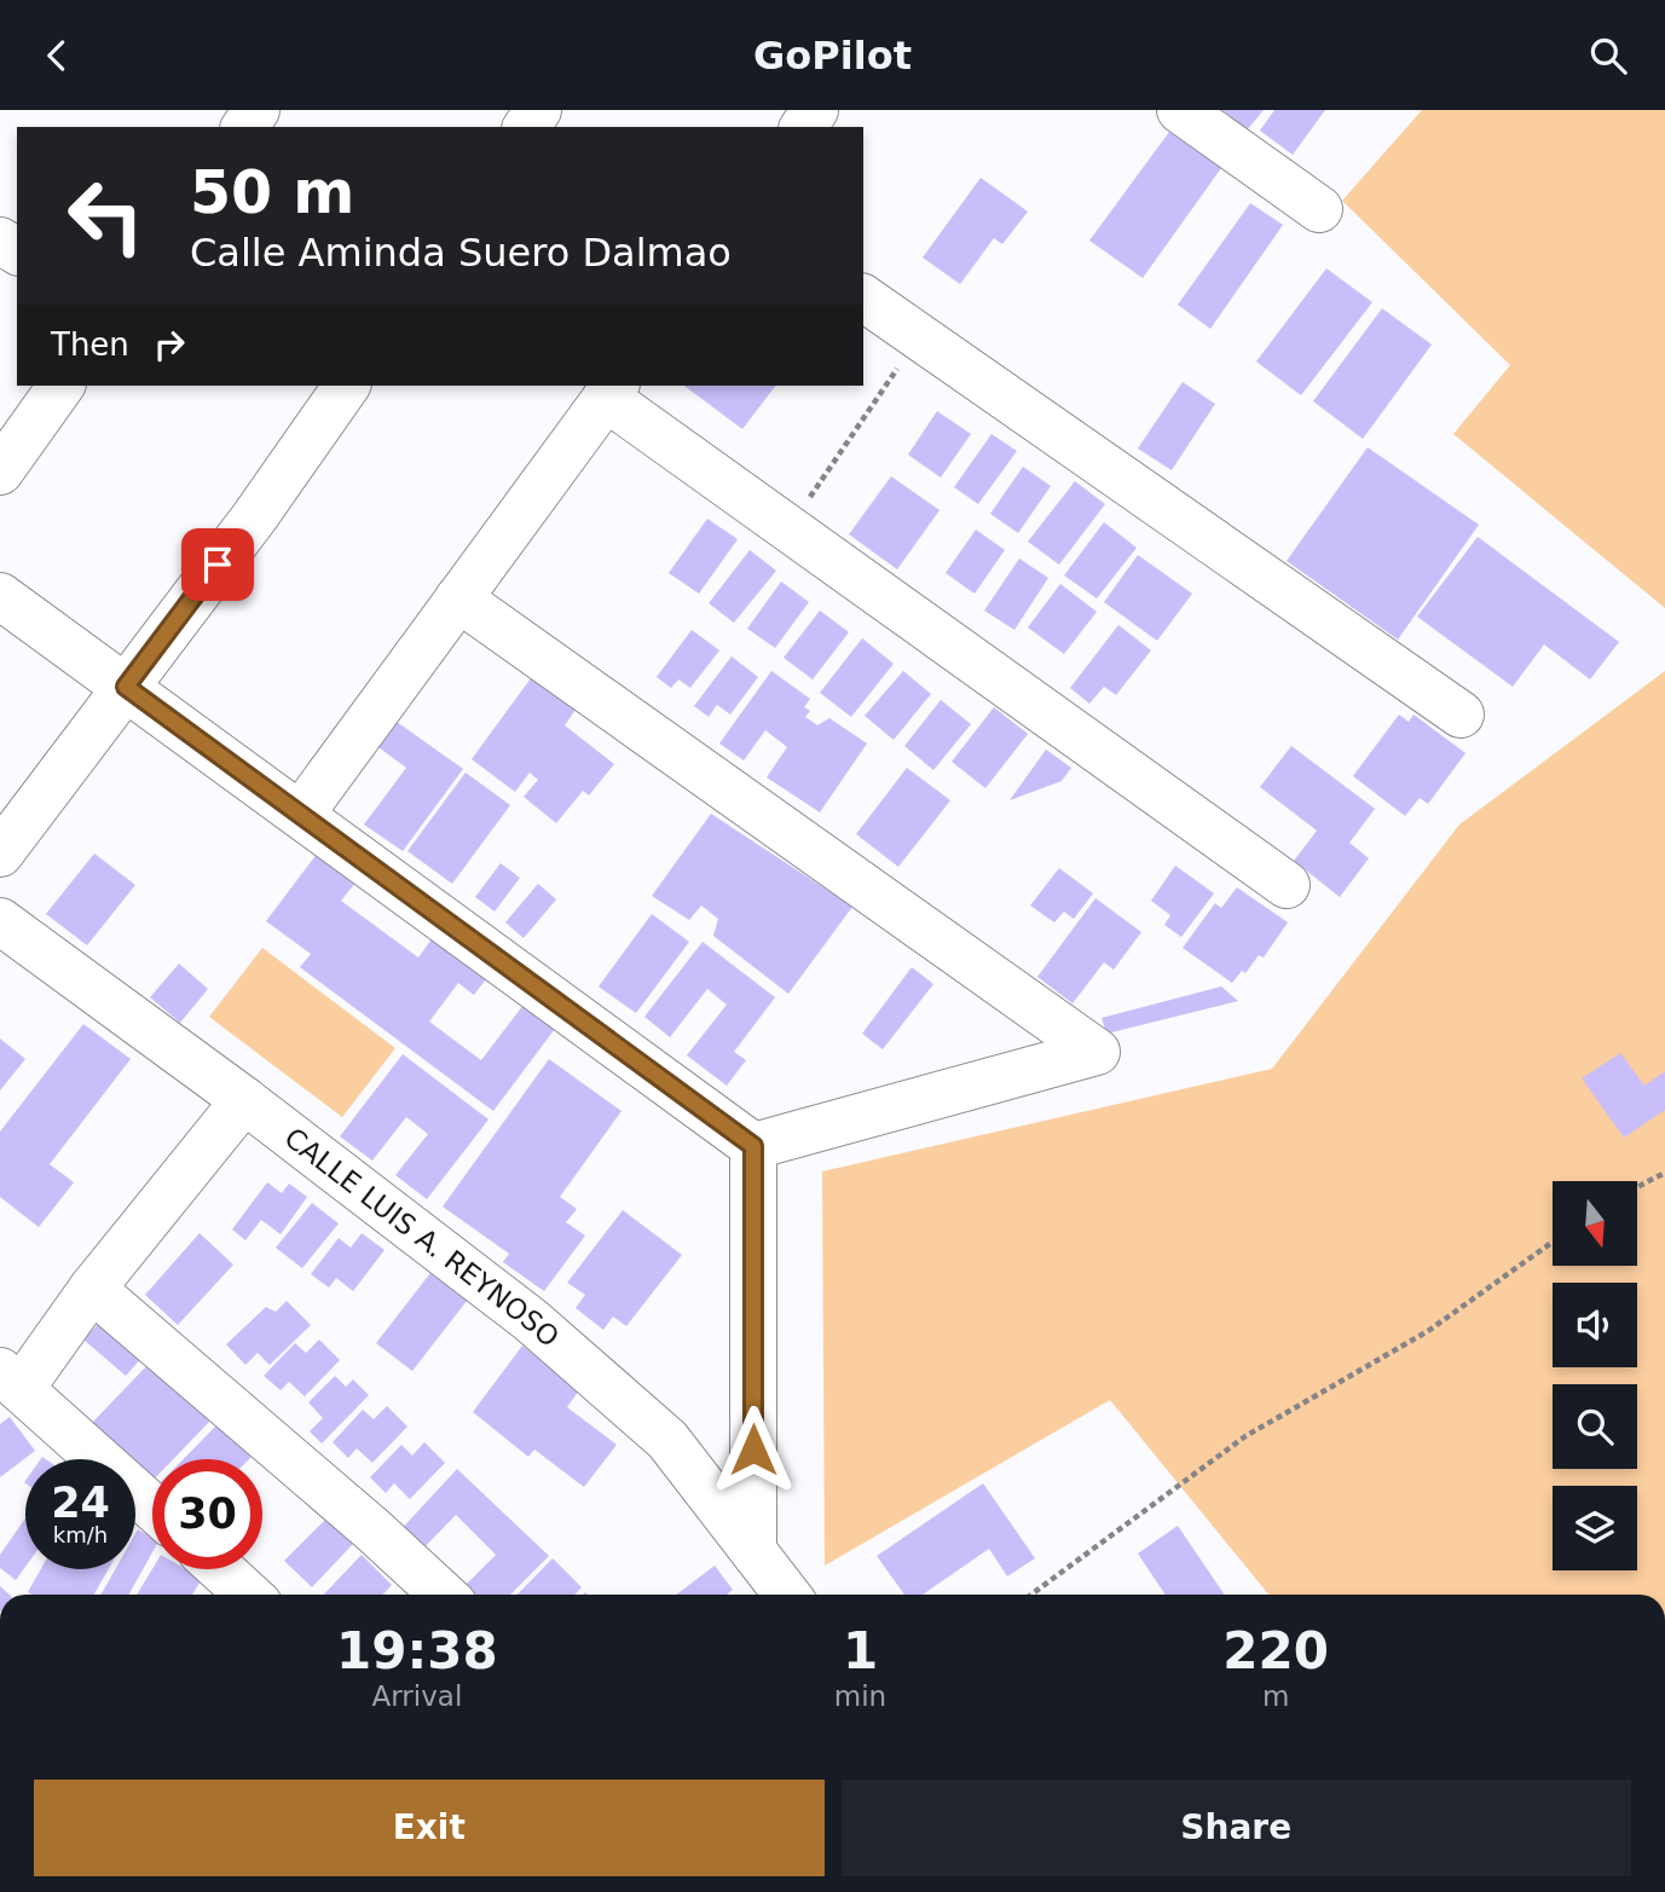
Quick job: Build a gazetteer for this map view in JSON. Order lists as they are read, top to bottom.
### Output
{
  "streets": {
    "street": ["CALLE LUIS A. REYNOSO"]
  },
  "north": "bottom",
  "page": {
    "header": "GoPilot",
    "turn": ["50 m", "Calle Aminda Suero Dalmao"],
    "then": "Then",
    "speed": "24 km/h",
    "limit": "30",
    "eta": [
      "19:38",
      "Arrival",
      "1",
      "min",
      "220",
      "m"
    ],
    "buttons": ["Exit", "Share"]
  }
}
